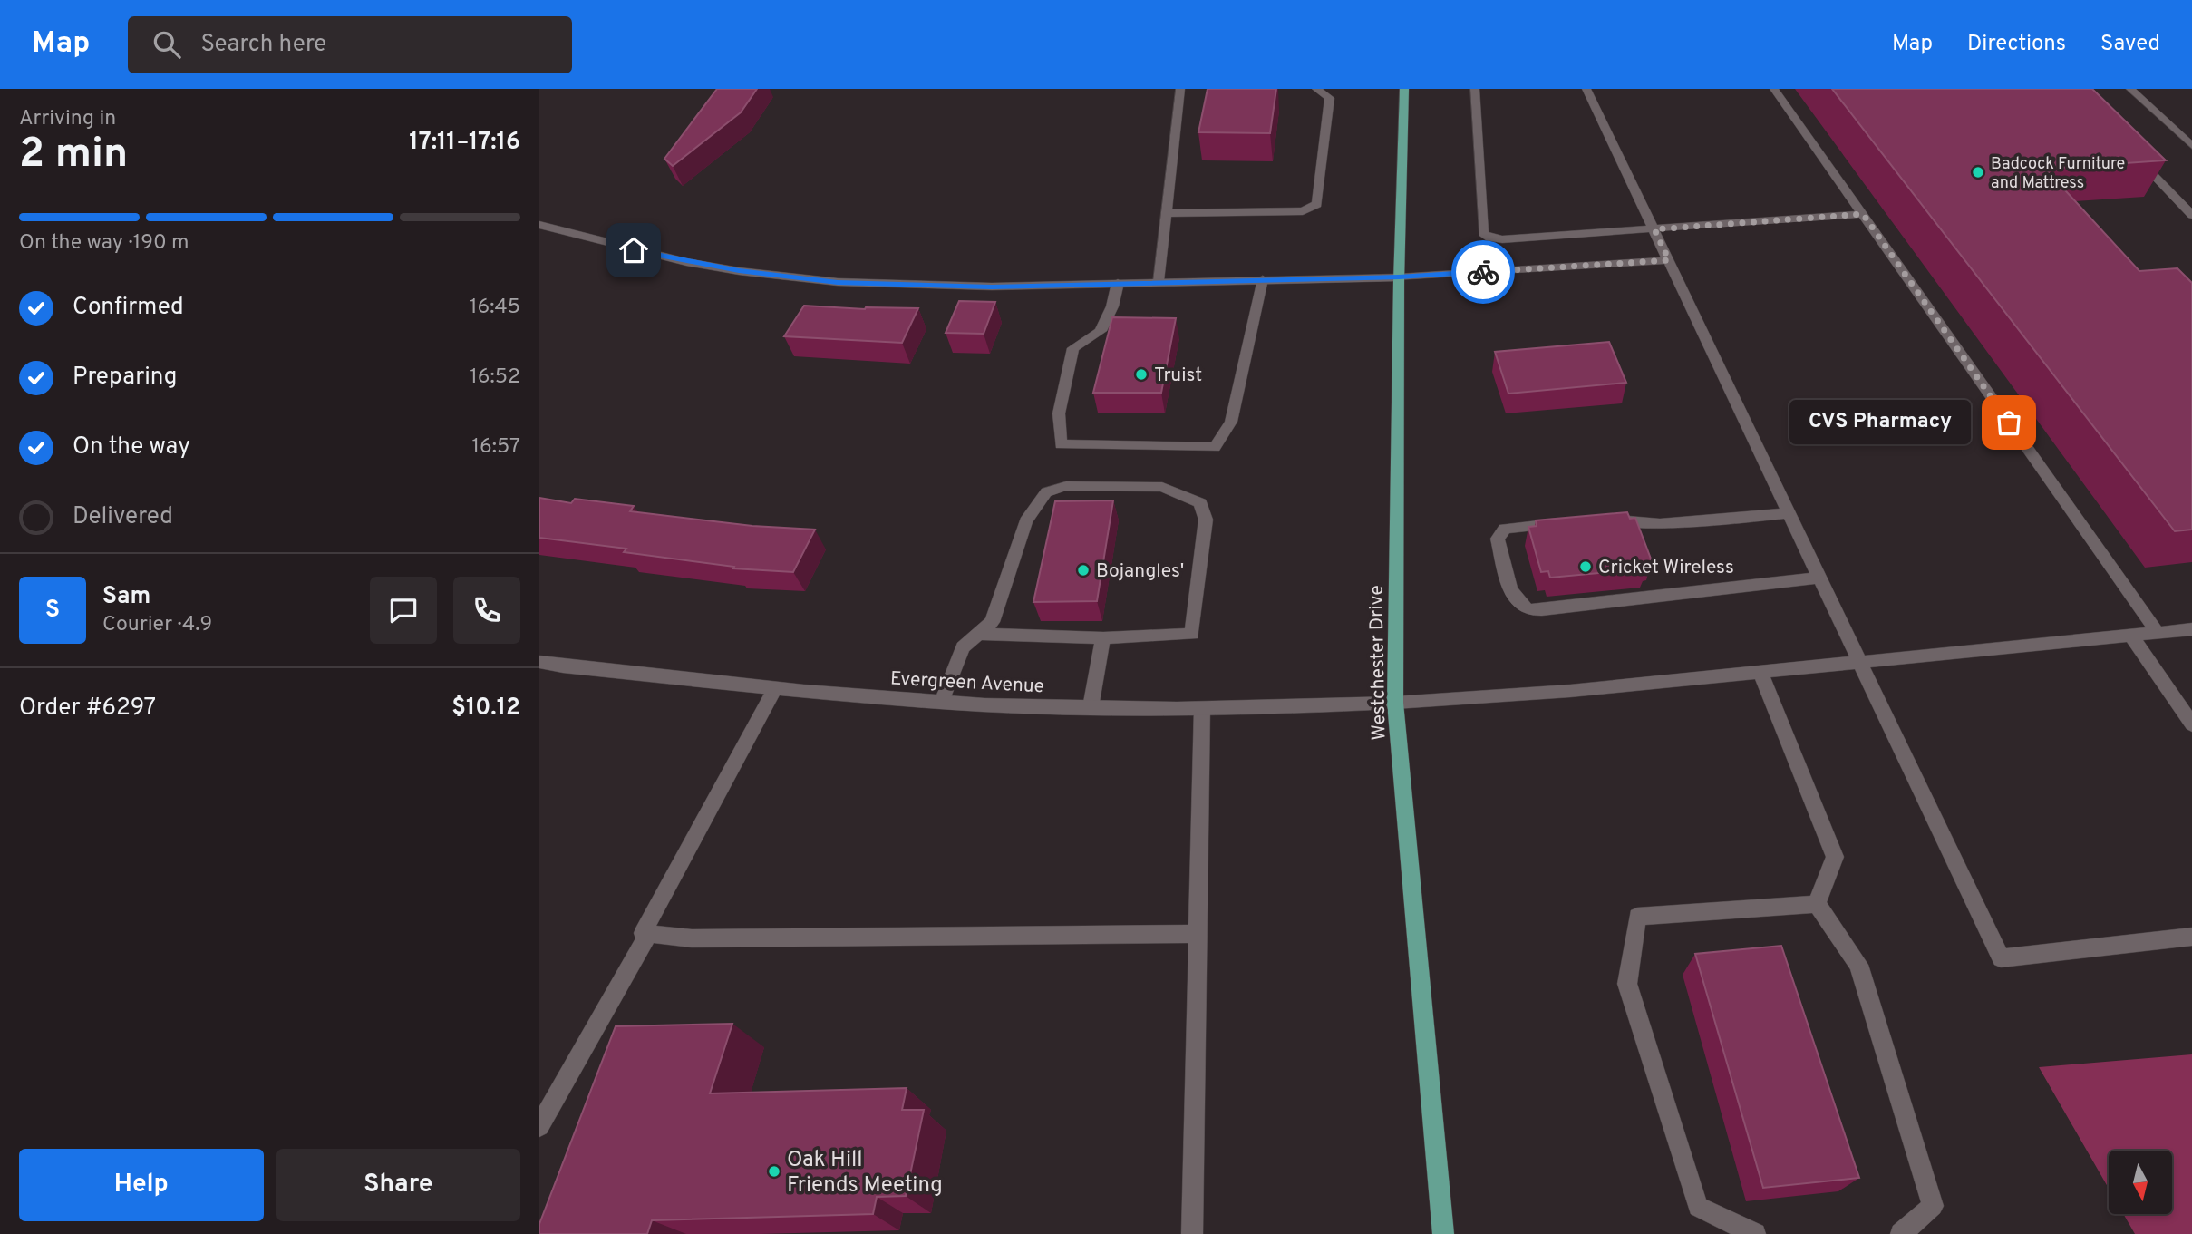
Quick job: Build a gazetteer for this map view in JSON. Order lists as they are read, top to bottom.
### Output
{
  "streets": {
    "main road": ["Westchester Drive"],
    "street": ["Evergreen Avenue"]
  },
  "crossings": [
    ["Westchester Drive", "Evergreen Avenue"]
  ],
  "places": [
    "Badcock Furniture and Mattress",
    "Truist",
    "CVS Pharmacy",
    "Cricket Wireless",
    "Bojangles'",
    "Oak Hill Friends Meeting"
  ],
  "north": "bottom",
  "page": {
    "header": "Map",
    "search": "Search here",
    "nav": ["Map", "Directions", "Saved"],
    "heading": ["2 min", "Arriving in", "17:11–17:16"],
    "panel": [
      "Sam",
      "Courier · 4.9",
      "Order #6297",
      "$10.12"
    ],
    "bar": "On the way · 190 m",
    "list": [
      ["Confirmed", "16:45"],
      ["Preparing", "16:52"],
      ["On the way", "16:57"],
      "Delivered"
    ],
    "bubble": "CVS Pharmacy",
    "round": "S",
    "buttons": ["Help", "Share"]
  }
}
